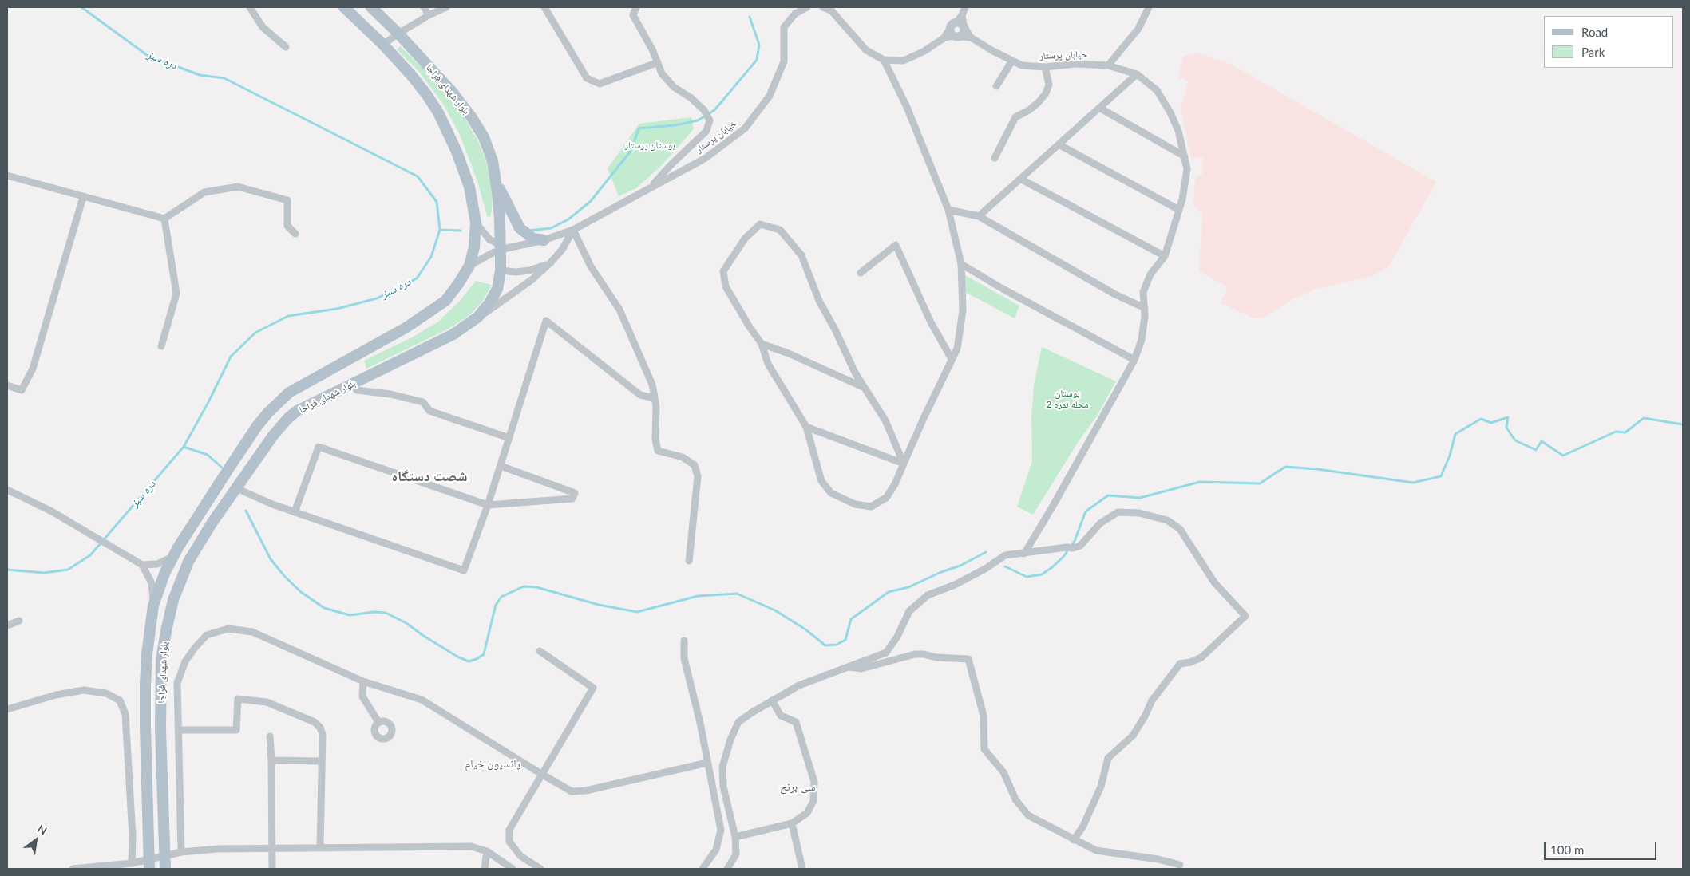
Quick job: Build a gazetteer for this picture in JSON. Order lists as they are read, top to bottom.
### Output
{
  "streets": {
    "main road": ["بلوار شهدای فراجا"],
    "street": ["خیابان پرستار"]
  },
  "crossings": [
    ["خیابان پرستار", "بلوار شهدای فراجا"]
  ],
  "districts": ["شصت دستگاه", "پانسیون خیام", "سی برنج"],
  "water": ["دره سبز"],
  "parks": ["بوستان پرستار", "بوستان محله نمره 2"],
  "legend": ["Road", "Park"],
  "scale_bar": "100 m",
  "north": "top right"
}
